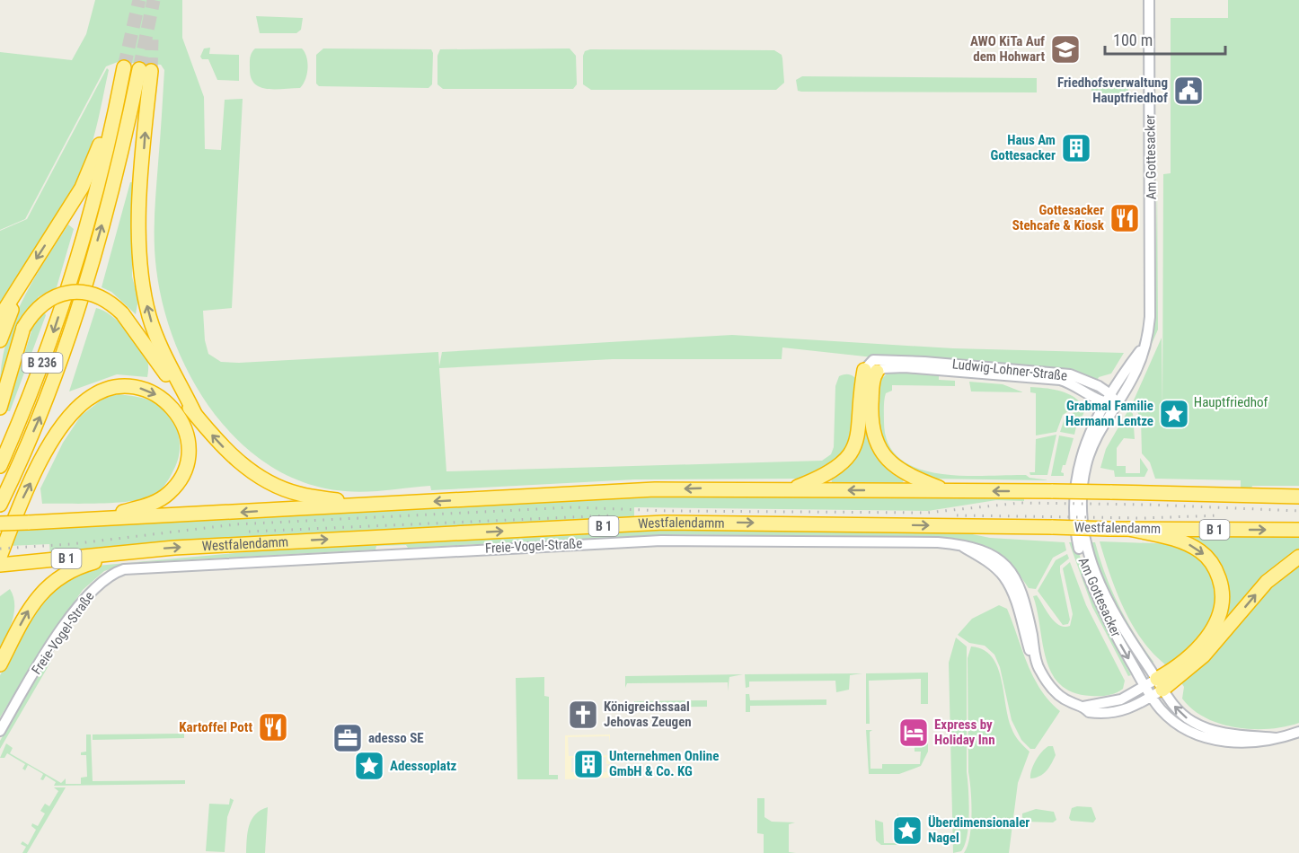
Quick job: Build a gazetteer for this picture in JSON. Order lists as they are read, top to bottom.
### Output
{
  "streets": {
    "highway": ["B 236", "Westfalendamm", "B 1"],
    "street": ["Am Gottesacker", "Ludwig-Lohner-Straße", "Freie-Vogel-Straße"]
  },
  "crossings": [
    ["Am Gottesacker", "Ludwig-Lohner-Straße"],
    ["Am Gottesacker", "Freie-Vogel-Straße"]
  ],
  "parks": ["Hauptfriedhof"],
  "places": {
    "school or university": ["AWO KiTa Auf dem Hohwart"],
    "public building": ["Friedhofsverwaltung Hauptfriedhof"],
    "building": ["Haus Am Gottesacker", "Unternehmen Online GmbH & Co. KG"],
    "restaurant": ["Gottesacker Stehcafe & Kiosk", "Kartoffel Pott"],
    "place": ["Grabmal Familie Hermann Lentze", "Adessoplatz", "Überdimensionaler Nagel"],
    "church": ["Königreichssaal Jehovas Zeugen"],
    "hotel": ["Express by Holiday Inn"],
    "office": ["adesso SE"]
  },
  "scale_bar": "100 m"
}
